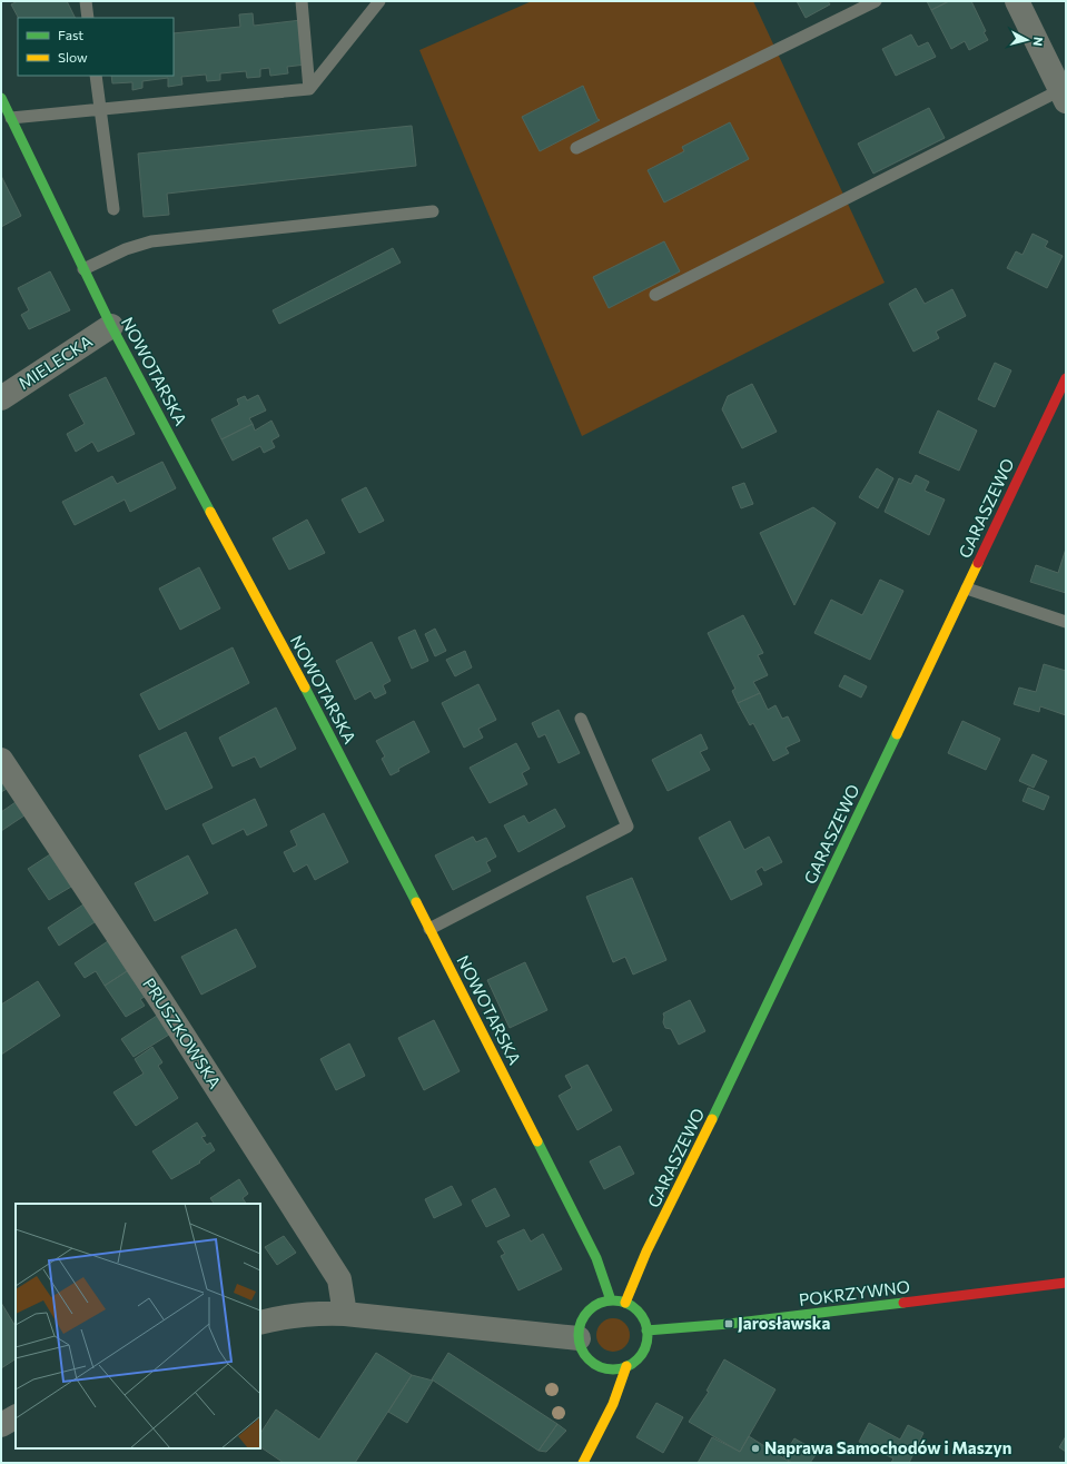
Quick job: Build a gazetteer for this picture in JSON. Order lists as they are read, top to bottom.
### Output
{
  "streets": {
    "street": [
      "MIELECKA",
      "NOWOTARSKA",
      "GARASZEWO",
      "PRUSZKOWSKA",
      "POKRZYWNO"
    ]
  },
  "crossings": [
    ["MIELECKA", "NOWOTARSKA"],
    ["NOWOTARSKA", "GARASZEWO"],
    ["NOWOTARSKA", "POKRZYWNO"],
    ["GARASZEWO", "POKRZYWNO"]
  ],
  "places": {
    "transit": ["Jarosławska"],
    "other": ["Naprawa Samochodów i Maszyn"]
  },
  "legend": ["Fast", "Slow"],
  "north": "right"
}
